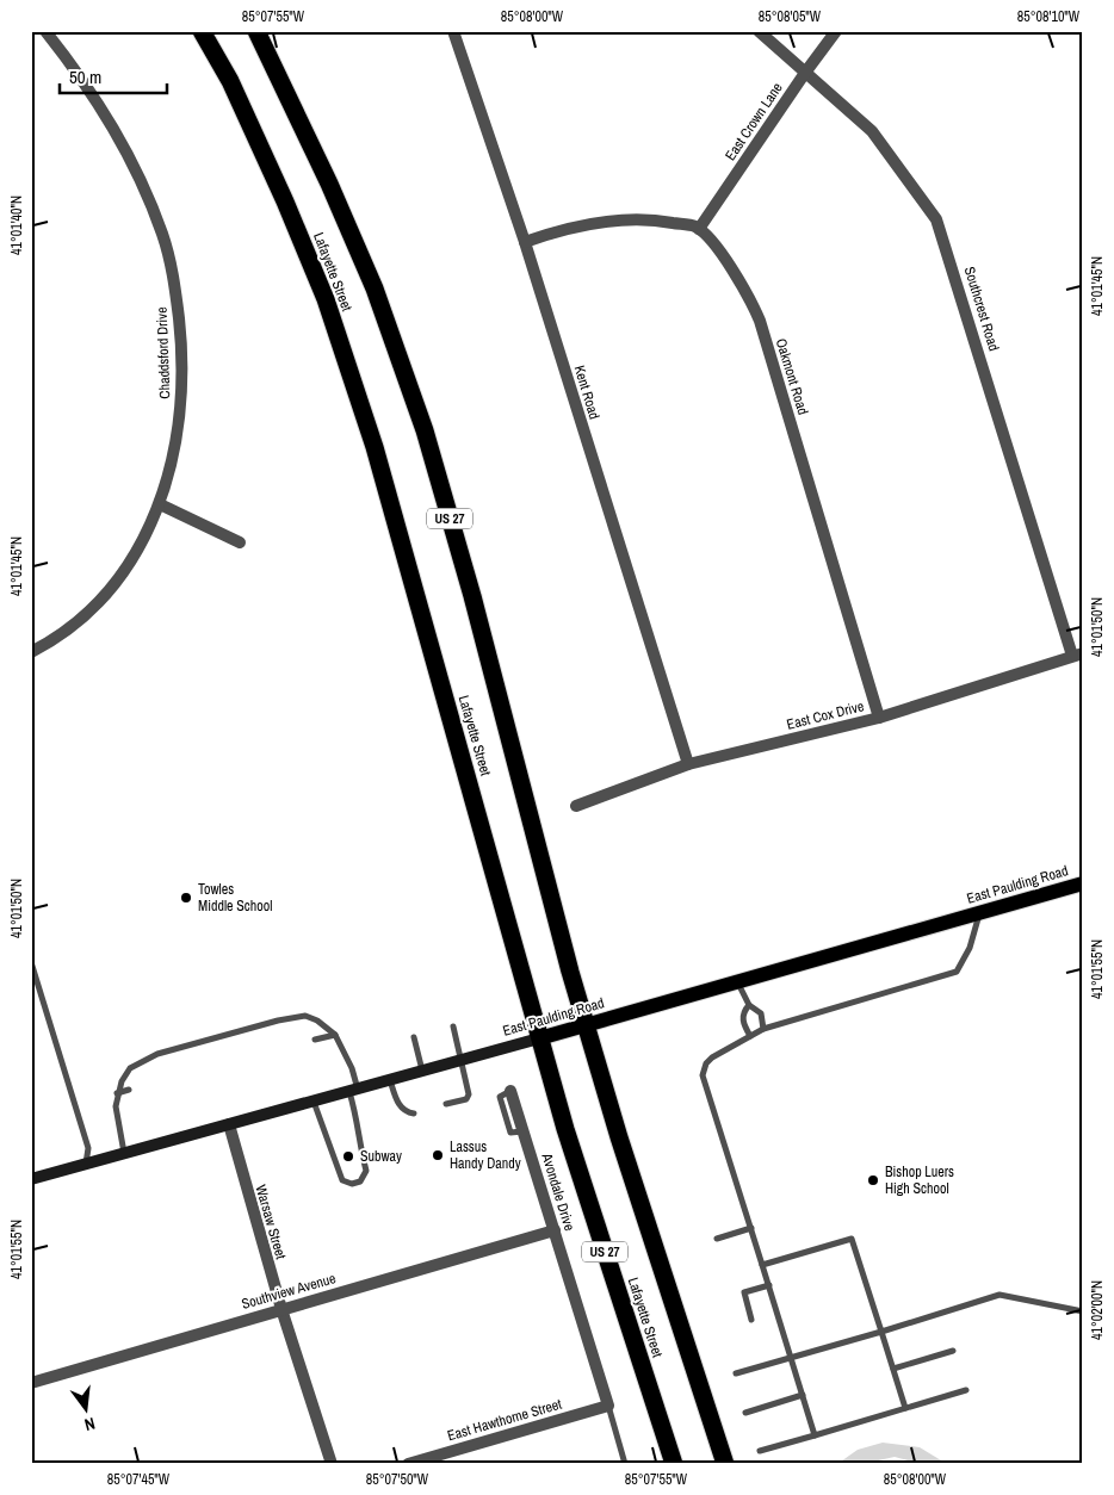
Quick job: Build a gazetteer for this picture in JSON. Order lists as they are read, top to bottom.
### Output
{
  "streets": {
    "highway": ["Lafayette Street", "US 27"],
    "main road": ["East Paulding Road"],
    "street": [
      "East Crown Lane",
      "Southcrest Road",
      "Chaddsford Drive",
      "Oakmont Road",
      "Kent Road",
      "East Cox Drive",
      "Avondale Drive",
      "Warsaw Street",
      "Southview Avenue",
      "East Hawthorne Street"
    ]
  },
  "crossings": [
    ["East Crown Lane", "Southcrest Road"],
    ["East Crown Lane", "Oakmont Road"],
    ["Lafayette Street", "East Paulding Road"],
    ["Southcrest Road", "East Cox Drive"],
    ["Oakmont Road", "East Cox Drive"],
    ["Kent Road", "East Cox Drive"],
    ["East Paulding Road", "Warsaw Street"],
    ["Avondale Drive", "Southview Avenue"],
    ["Avondale Drive", "East Hawthorne Street"],
    ["Warsaw Street", "Southview Avenue"]
  ],
  "places": [
    "Towles Middle School",
    "Lassus Handy Dandy",
    "Subway",
    "Bishop Luers High School"
  ],
  "scale_bar": "50 m",
  "north": "bottom",
  "coordinates": [
    "85°07'55\"W",
    "85°08'00\"W",
    "85°08'05\"W",
    "85°08'10\"W",
    "41°01'40\"N",
    "41°01'45\"N",
    "41°01'50\"N",
    "41°01'55\"N",
    "41°02'00\"N",
    "85°07'45\"W",
    "85°07'50\"W"
  ]
}
